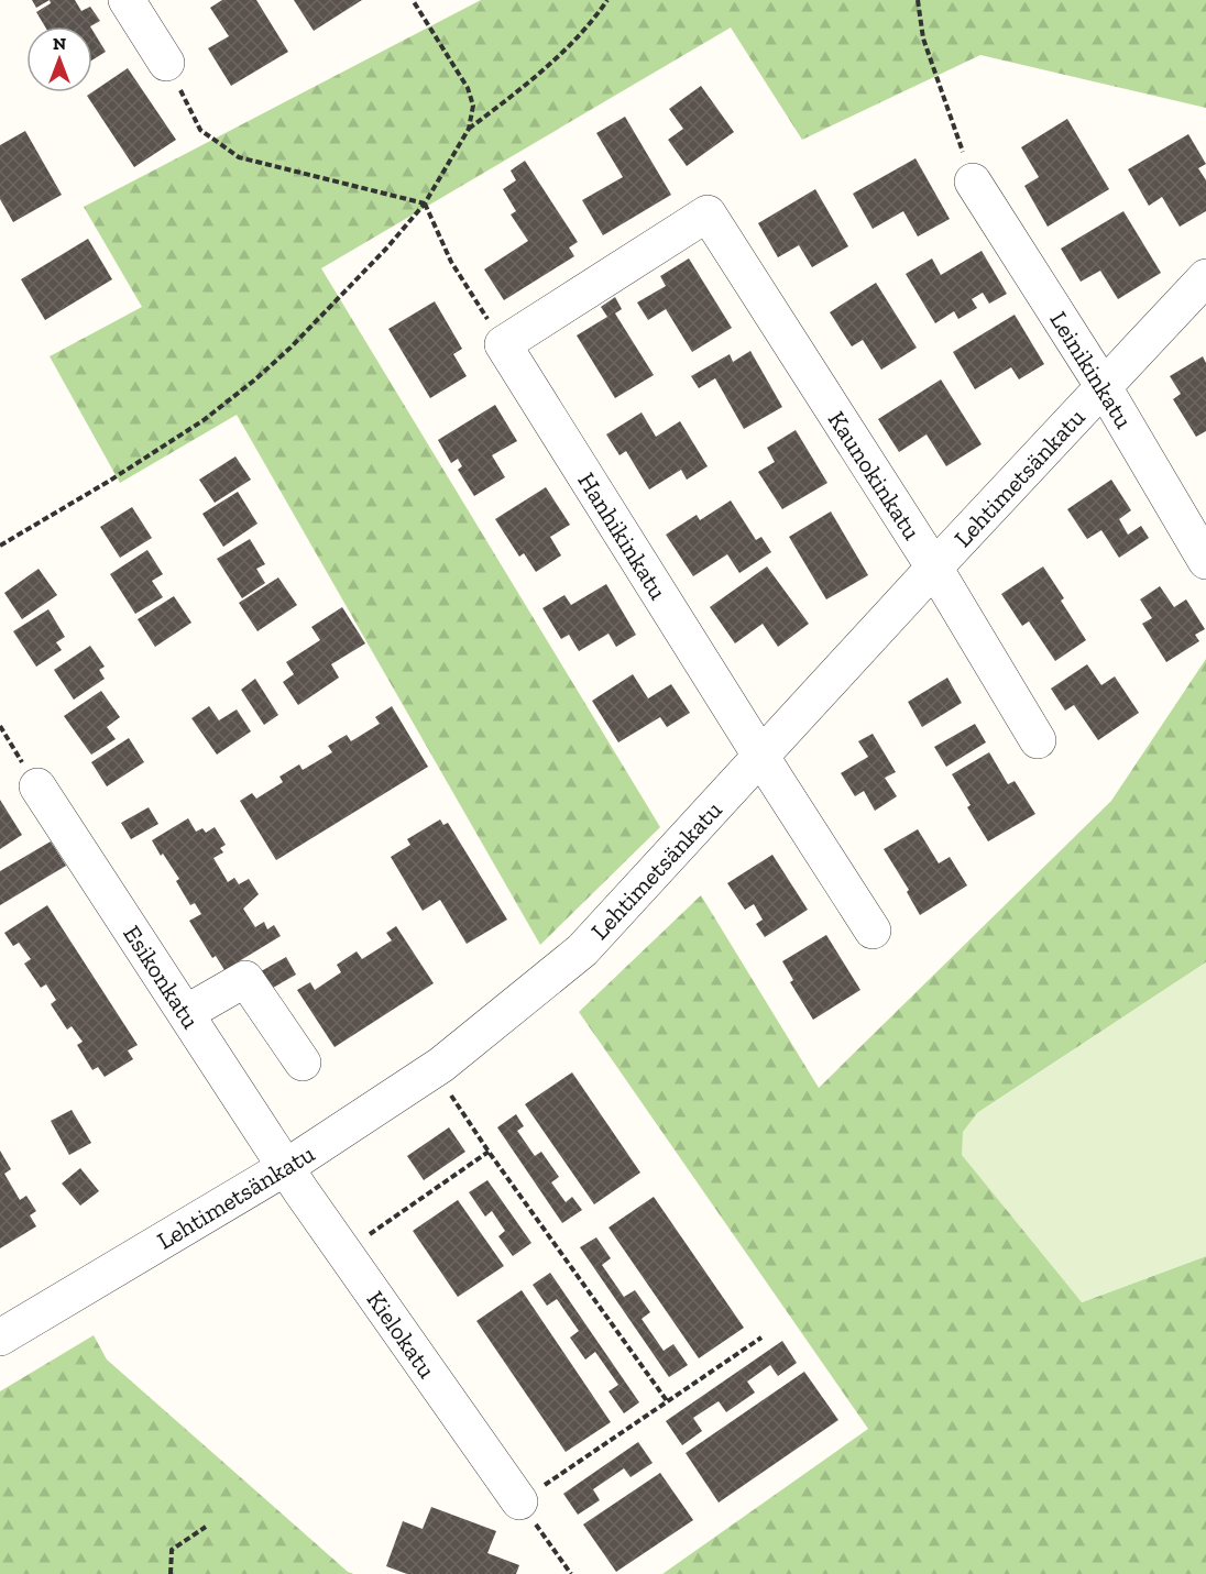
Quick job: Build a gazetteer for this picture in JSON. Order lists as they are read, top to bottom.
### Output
{
  "streets": {
    "street": [
      "Leinikinkatu",
      "Kaunokinkatu",
      "Lehtimetsänkatu",
      "Hanhikinkatu",
      "Esikonkatu",
      "Kielokatu"
    ]
  },
  "crossings": [
    ["Leinikinkatu", "Lehtimetsänkatu"],
    ["Kaunokinkatu", "Lehtimetsänkatu"],
    ["Kaunokinkatu", "Hanhikinkatu"],
    ["Lehtimetsänkatu", "Hanhikinkatu"],
    ["Lehtimetsänkatu", "Esikonkatu"],
    ["Lehtimetsänkatu", "Kielokatu"],
    ["Esikonkatu", "Kielokatu"]
  ],
  "north": "top"
}
